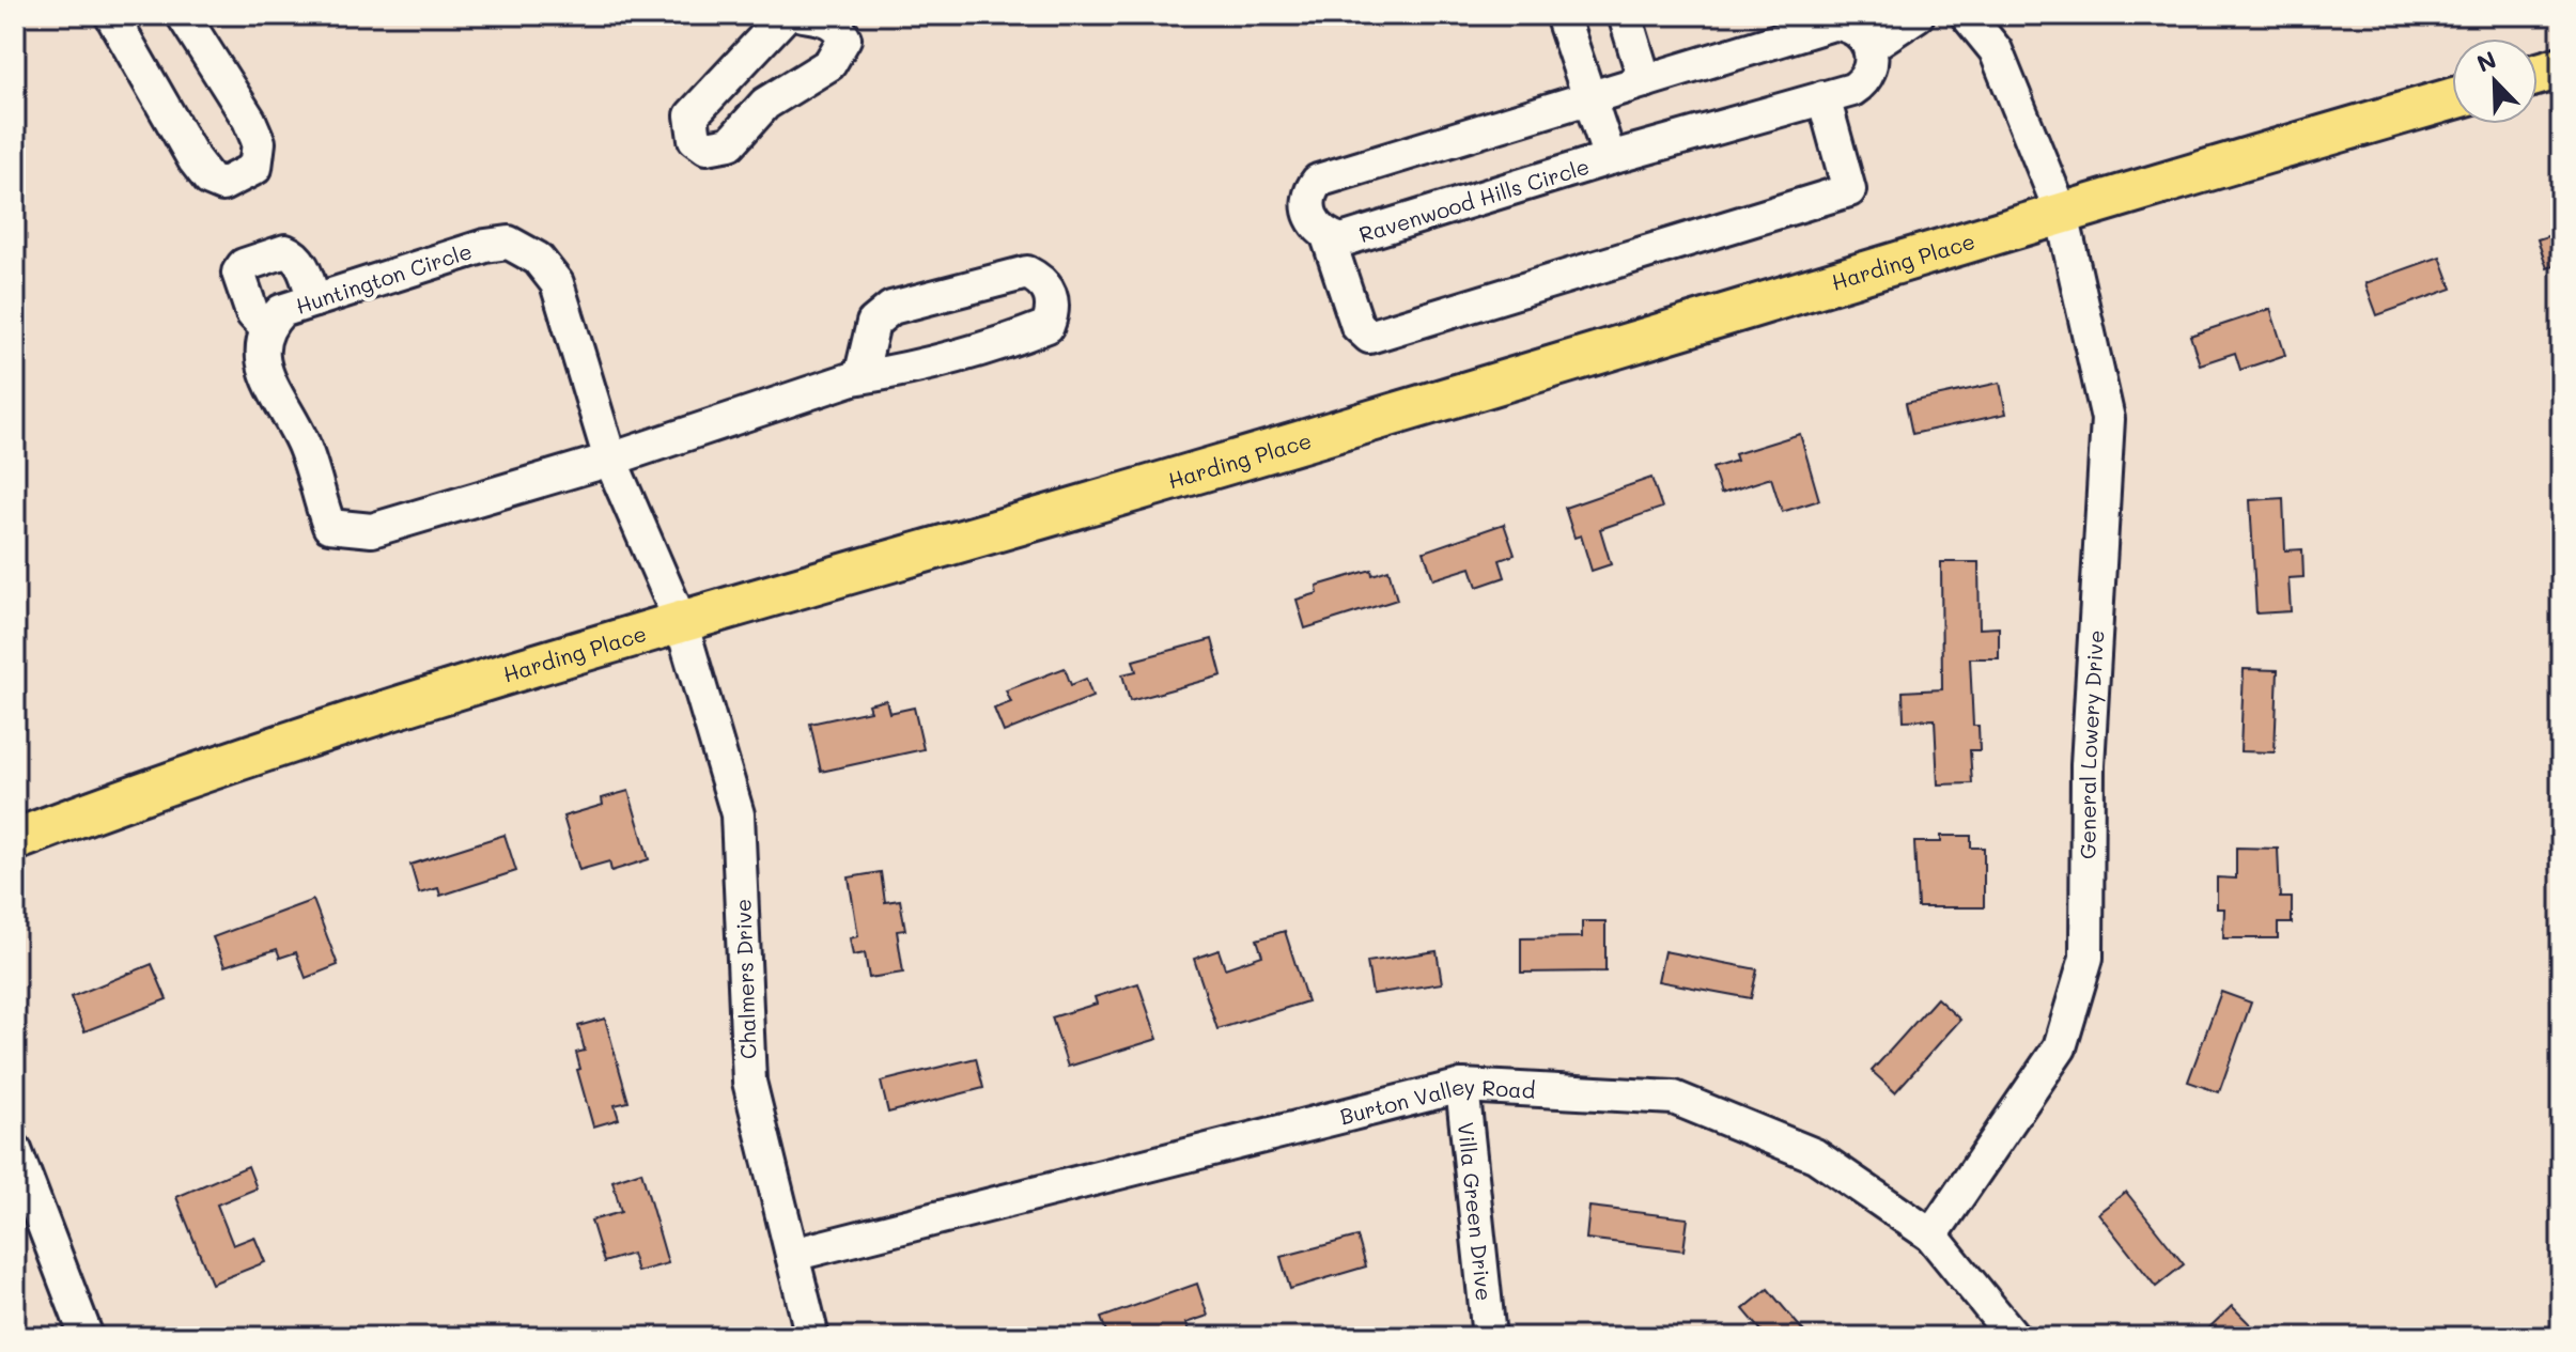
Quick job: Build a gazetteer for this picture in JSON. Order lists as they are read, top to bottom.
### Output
{
  "streets": {
    "main road": ["Harding Place"],
    "street": [
      "Ravenwood Hills Circle",
      "Huntington Circle",
      "General Lowery Drive",
      "Chalmers Drive",
      "Burton Valley Road",
      "Villa Green Drive"
    ]
  },
  "crossings": [
    ["Harding Place", "Huntington Circle"],
    ["Harding Place", "General Lowery Drive"],
    ["Harding Place", "Chalmers Drive"],
    ["Huntington Circle", "Chalmers Drive"],
    ["General Lowery Drive", "Burton Valley Road"],
    ["Chalmers Drive", "Burton Valley Road"],
    ["Burton Valley Road", "Villa Green Drive"]
  ],
  "north": "top left"
}
